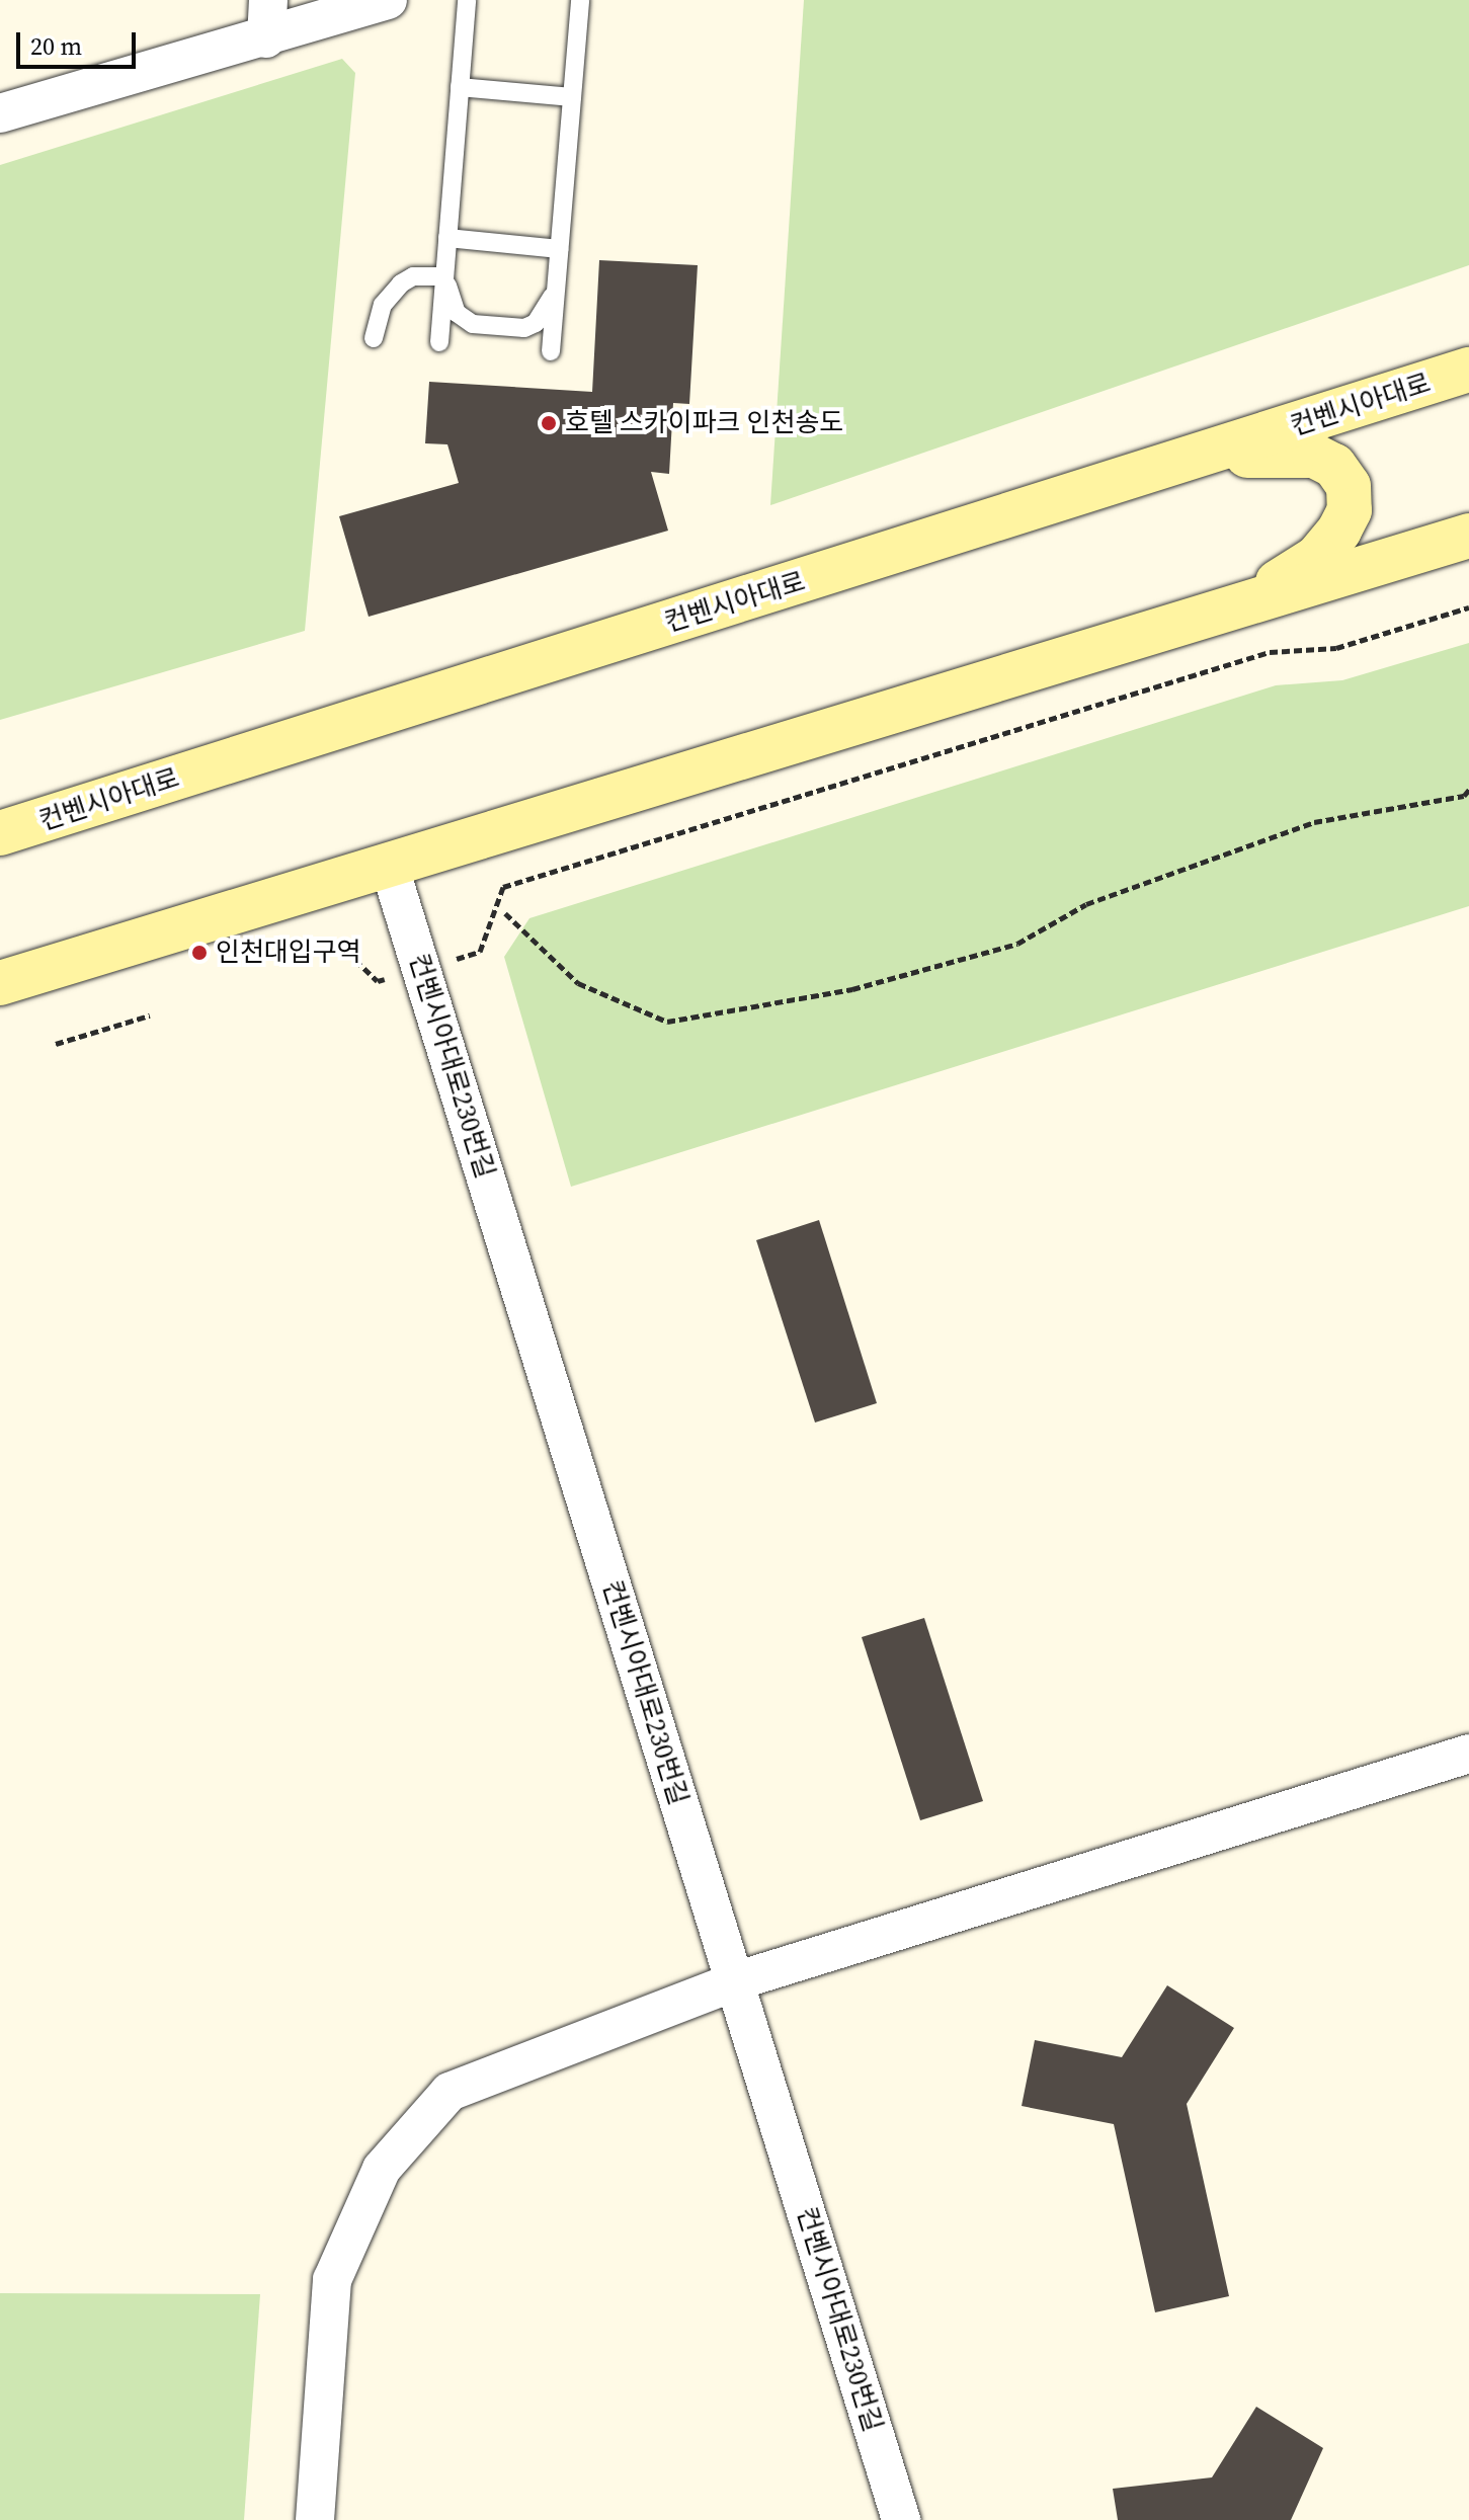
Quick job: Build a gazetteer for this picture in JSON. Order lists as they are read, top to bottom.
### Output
{
  "streets": {
    "main road": ["컨벤시아대로"],
    "street": ["컨벤시아대로230번길"]
  },
  "places": ["호텔 스카이파크 인천송도", "인천대입구역"],
  "scale_bar": "20 m"
}
